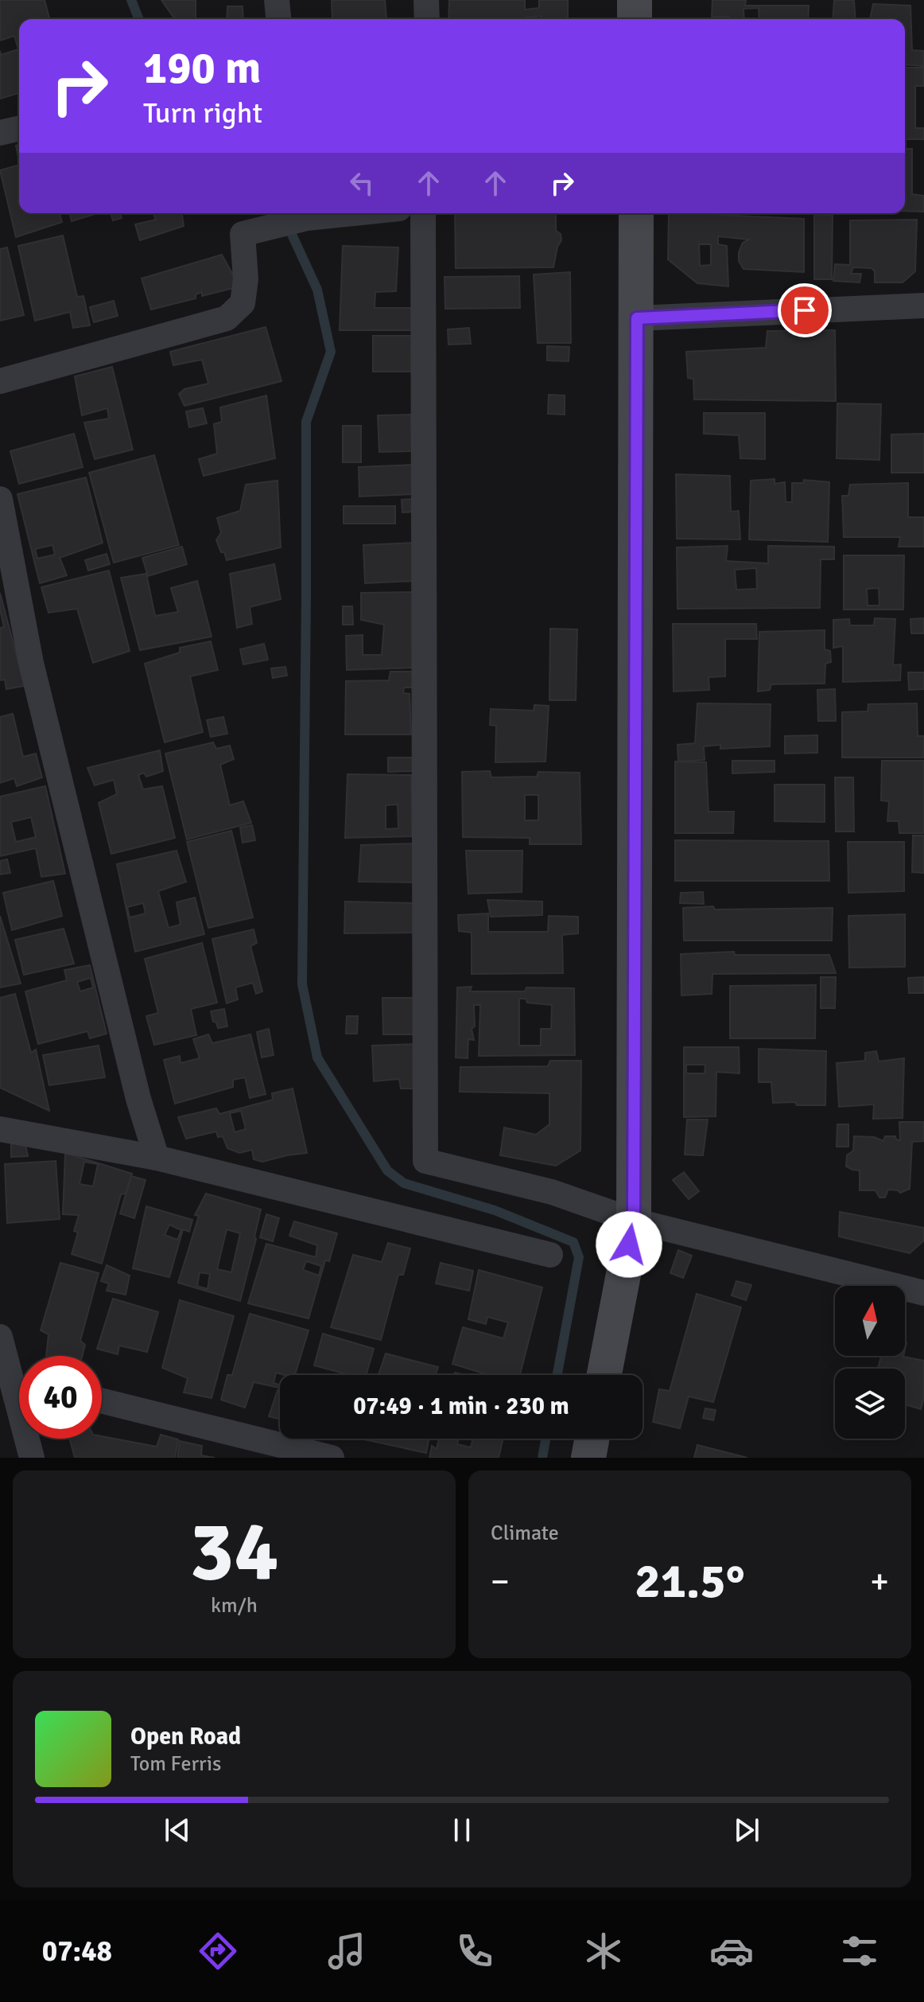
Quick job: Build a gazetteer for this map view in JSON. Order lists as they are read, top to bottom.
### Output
{
  "north": "top",
  "page": {
    "turn": ["190 m", "Turn right"],
    "limit": "40",
    "trip": "07:49 · 1 min · 230 m",
    "tile": [
      ["34", "km/h"],
      "Climate"
    ],
    "heat": ["−", "21.5°", "+"],
    "song": ["Open Road", "Tom Ferris"],
    "tabs": "07:48"
  }
}
